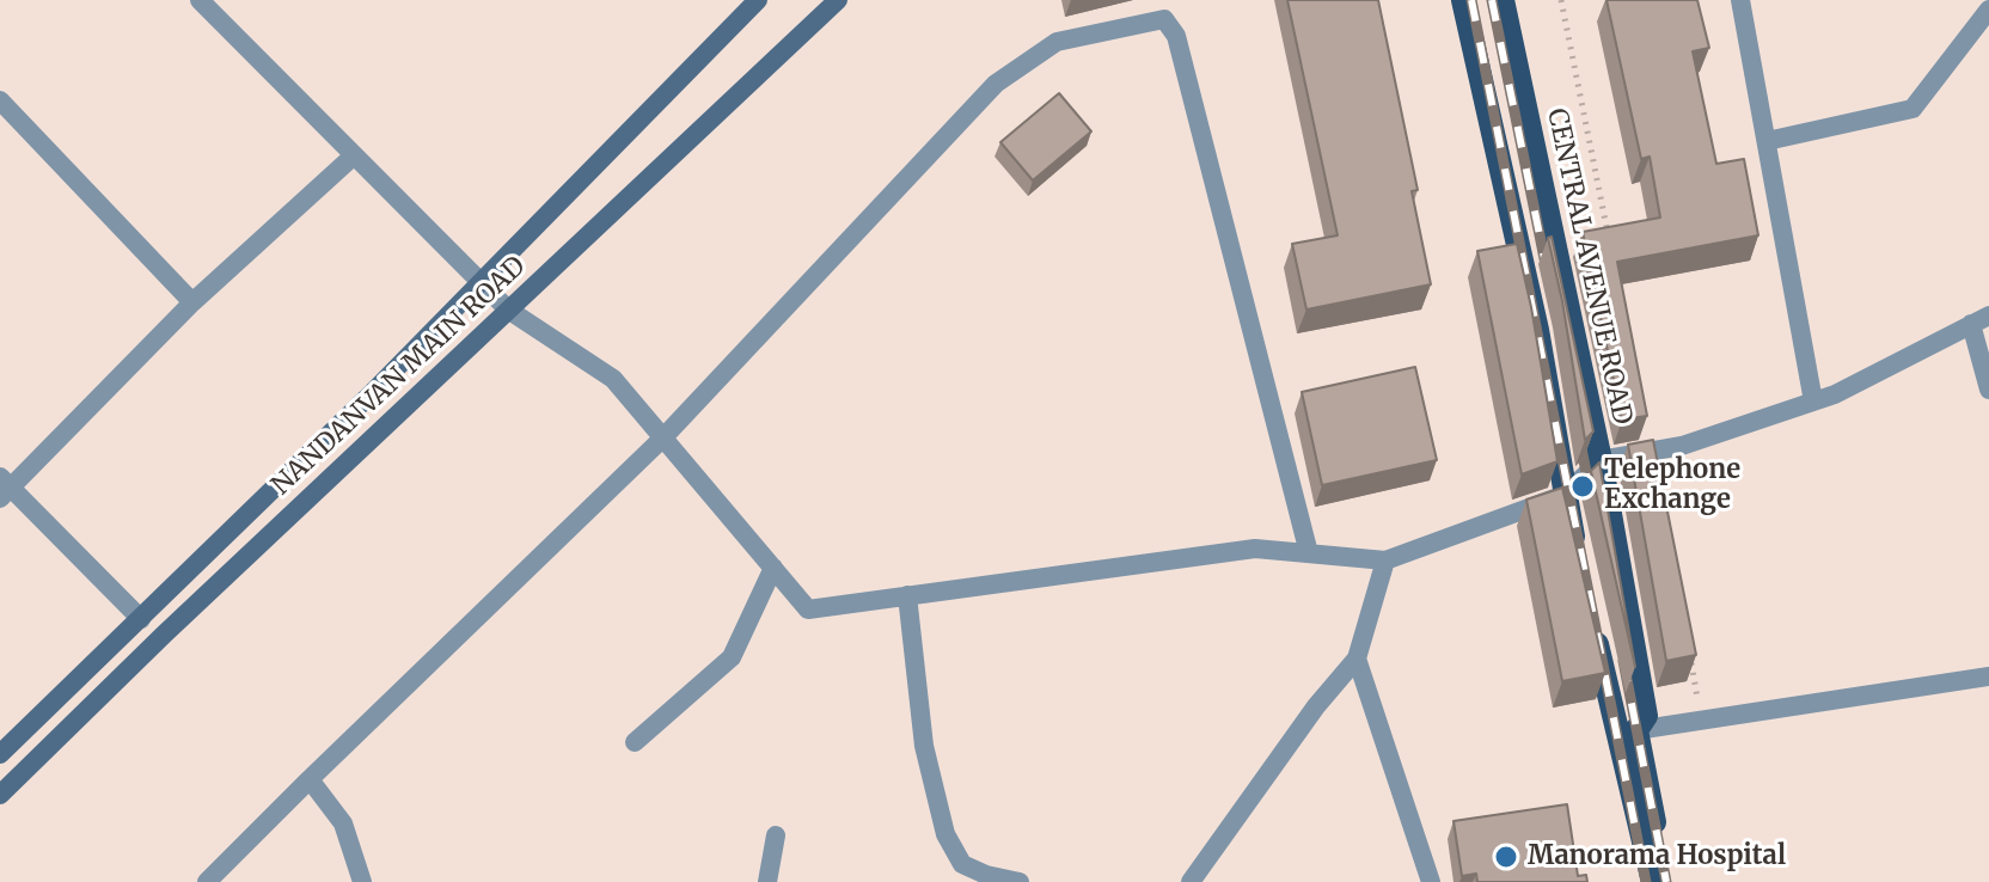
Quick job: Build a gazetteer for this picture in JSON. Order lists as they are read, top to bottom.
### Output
{
  "streets": {
    "main road": ["CENTRAL AVENUE ROAD", "NANDANVAN MAIN ROAD"]
  },
  "places": ["Telephone Exchange", "Manorama Hospital"]
}
